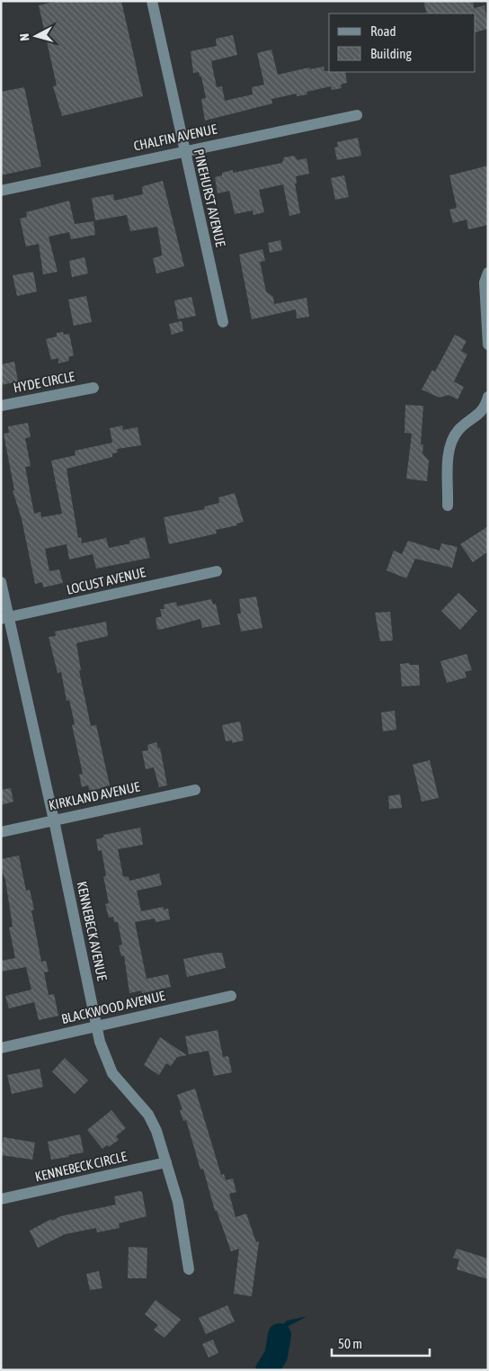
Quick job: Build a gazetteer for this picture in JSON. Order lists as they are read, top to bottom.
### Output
{
  "streets": {
    "street": [
      "CHALFIN AVENUE",
      "PINEHURST AVENUE",
      "HYDE CIRCLE",
      "LOCUST AVENUE",
      "KIRKLAND AVENUE",
      "KENNEBECK AVENUE",
      "BLACKWOOD AVENUE",
      "KENNEBECK CIRCLE"
    ]
  },
  "crossings": [
    ["CHALFIN AVENUE", "PINEHURST AVENUE"],
    ["LOCUST AVENUE", "KENNEBECK AVENUE"],
    ["KIRKLAND AVENUE", "KENNEBECK AVENUE"],
    ["KENNEBECK AVENUE", "BLACKWOOD AVENUE"],
    ["KENNEBECK AVENUE", "KENNEBECK CIRCLE"]
  ],
  "legend": ["Road", "Building"],
  "scale_bar": "50 m",
  "north": "left"
}
